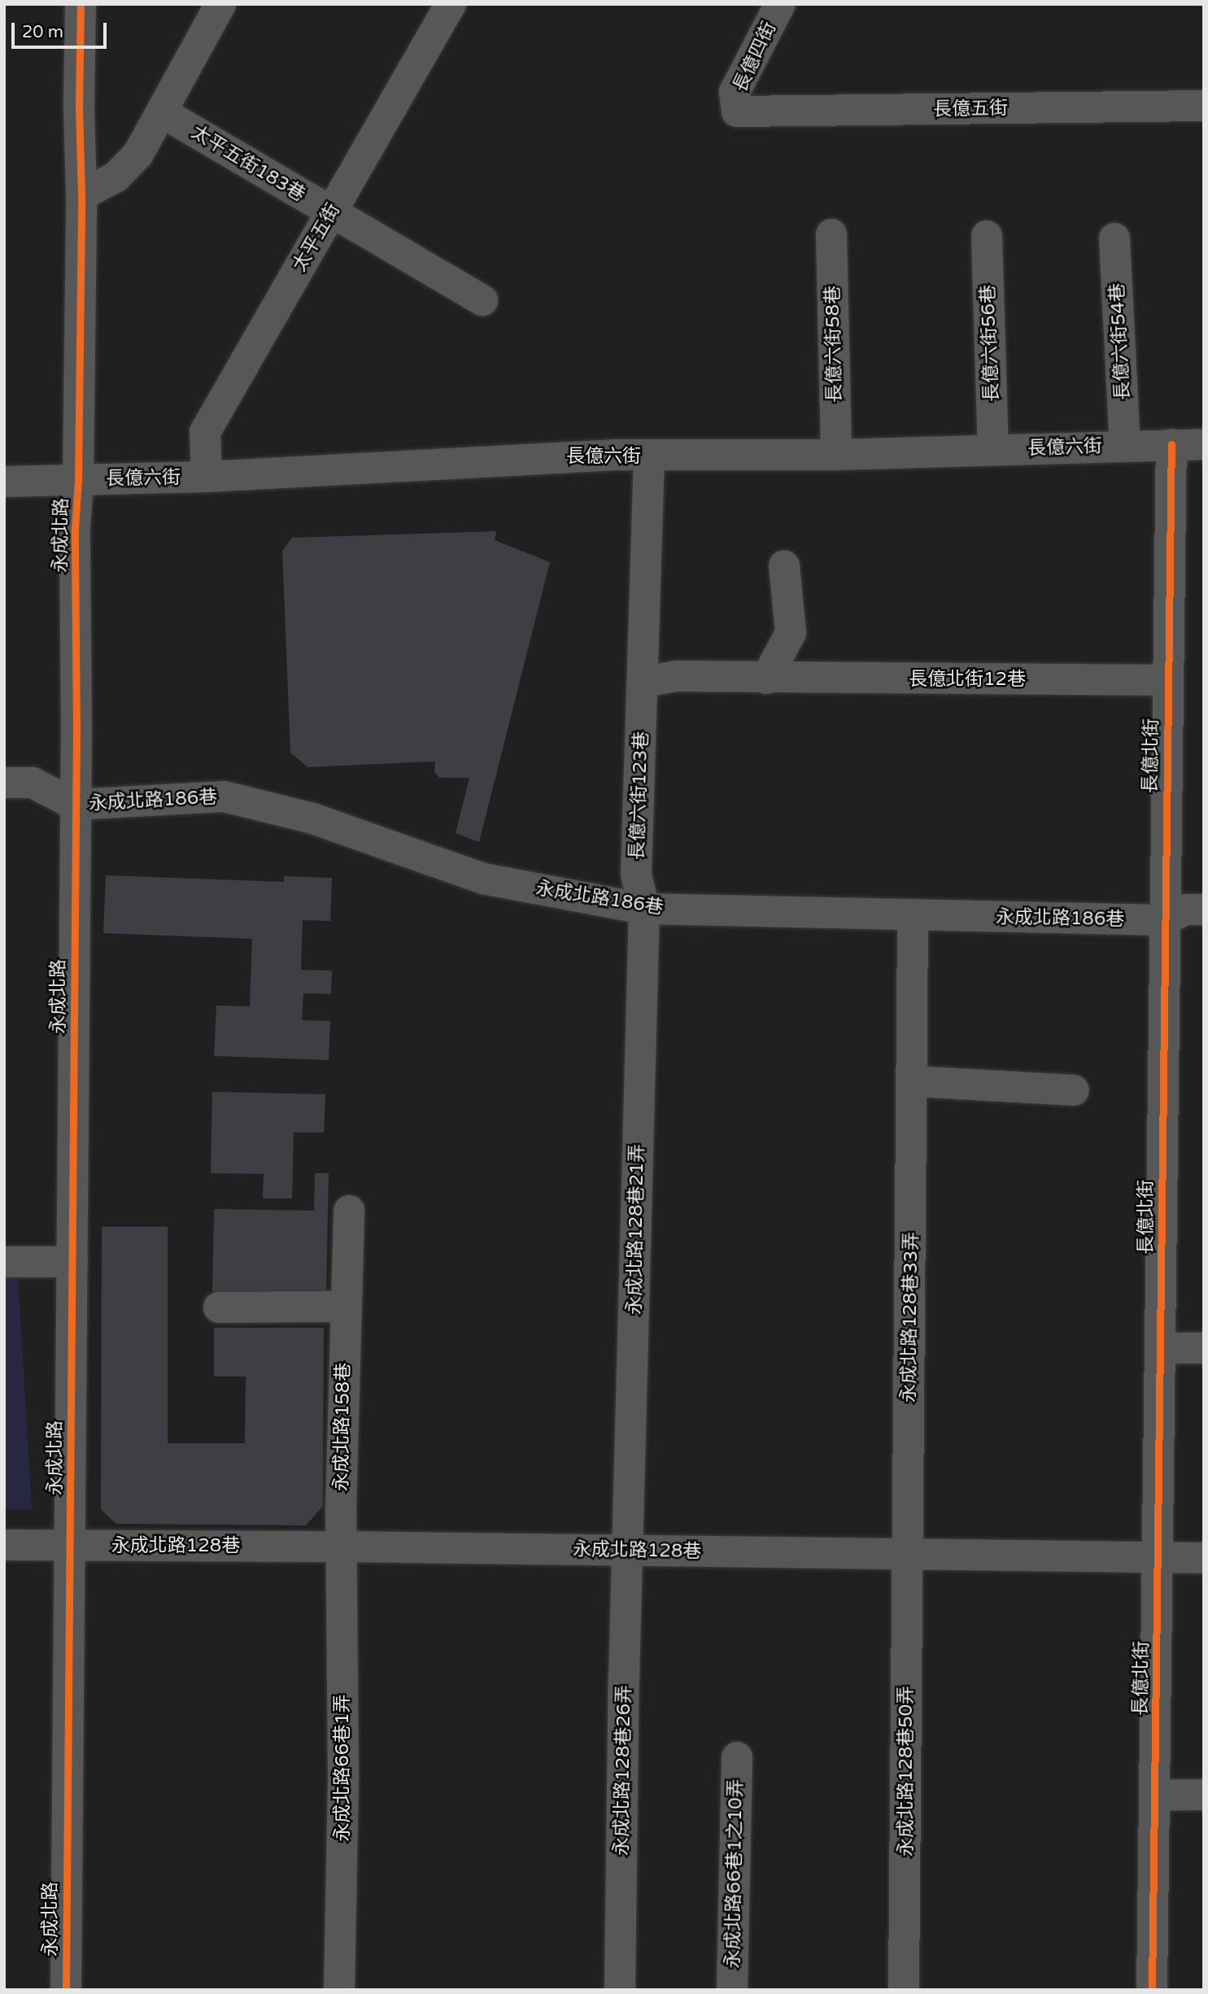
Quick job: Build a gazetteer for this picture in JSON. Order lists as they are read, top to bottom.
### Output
{
  "streets": {
    "street": [
      "長億四街",
      "長億五街",
      "太平五街183巷",
      "太平五街",
      "長億六街54巷",
      "長億六街56巷",
      "長億六街58巷",
      "長億六街",
      "永成北路",
      "長億北街12巷",
      "長億北街",
      "長億六街123巷",
      "永成北路186巷",
      "永成北路128巷21弄",
      "永成北路128巷33弄",
      "永成北路158巷",
      "永成北路128巷",
      "永成北路66巷1弄",
      "永成北路128巷26弄",
      "永成北路128巷50弄",
      "永成北路66巷1之10弄"
    ]
  },
  "crossings": [
    ["長億四街", "長億五街"],
    ["太平五街183巷", "太平五街"],
    ["太平五街", "長億六街"],
    ["長億六街54巷", "長億六街"],
    ["長億六街56巷", "長億六街"],
    ["長億六街58巷", "長億六街"],
    ["長億六街", "永成北路"],
    ["長億六街", "長億北街"],
    ["長億六街", "長億六街123巷"],
    ["永成北路", "永成北路186巷"],
    ["永成北路", "永成北路128巷"],
    ["長億北街12巷", "長億北街"],
    ["長億北街", "永成北路186巷"],
    ["長億北街", "永成北路128巷"],
    ["長億六街123巷", "永成北路186巷"],
    ["長億六街123巷", "永成北路128巷21弄"],
    ["永成北路186巷", "永成北路128巷21弄"],
    ["永成北路186巷", "永成北路128巷33弄"],
    ["永成北路128巷21弄", "永成北路128巷"],
    ["永成北路128巷21弄", "永成北路128巷26弄"],
    ["永成北路128巷33弄", "永成北路128巷"],
    ["永成北路128巷33弄", "永成北路128巷50弄"],
    ["永成北路158巷", "永成北路128巷"],
    ["永成北路158巷", "永成北路66巷1弄"],
    ["永成北路128巷", "永成北路66巷1弄"],
    ["永成北路128巷", "永成北路128巷26弄"],
    ["永成北路128巷", "永成北路128巷50弄"]
  ],
  "scale_bar": "20 m"
}
